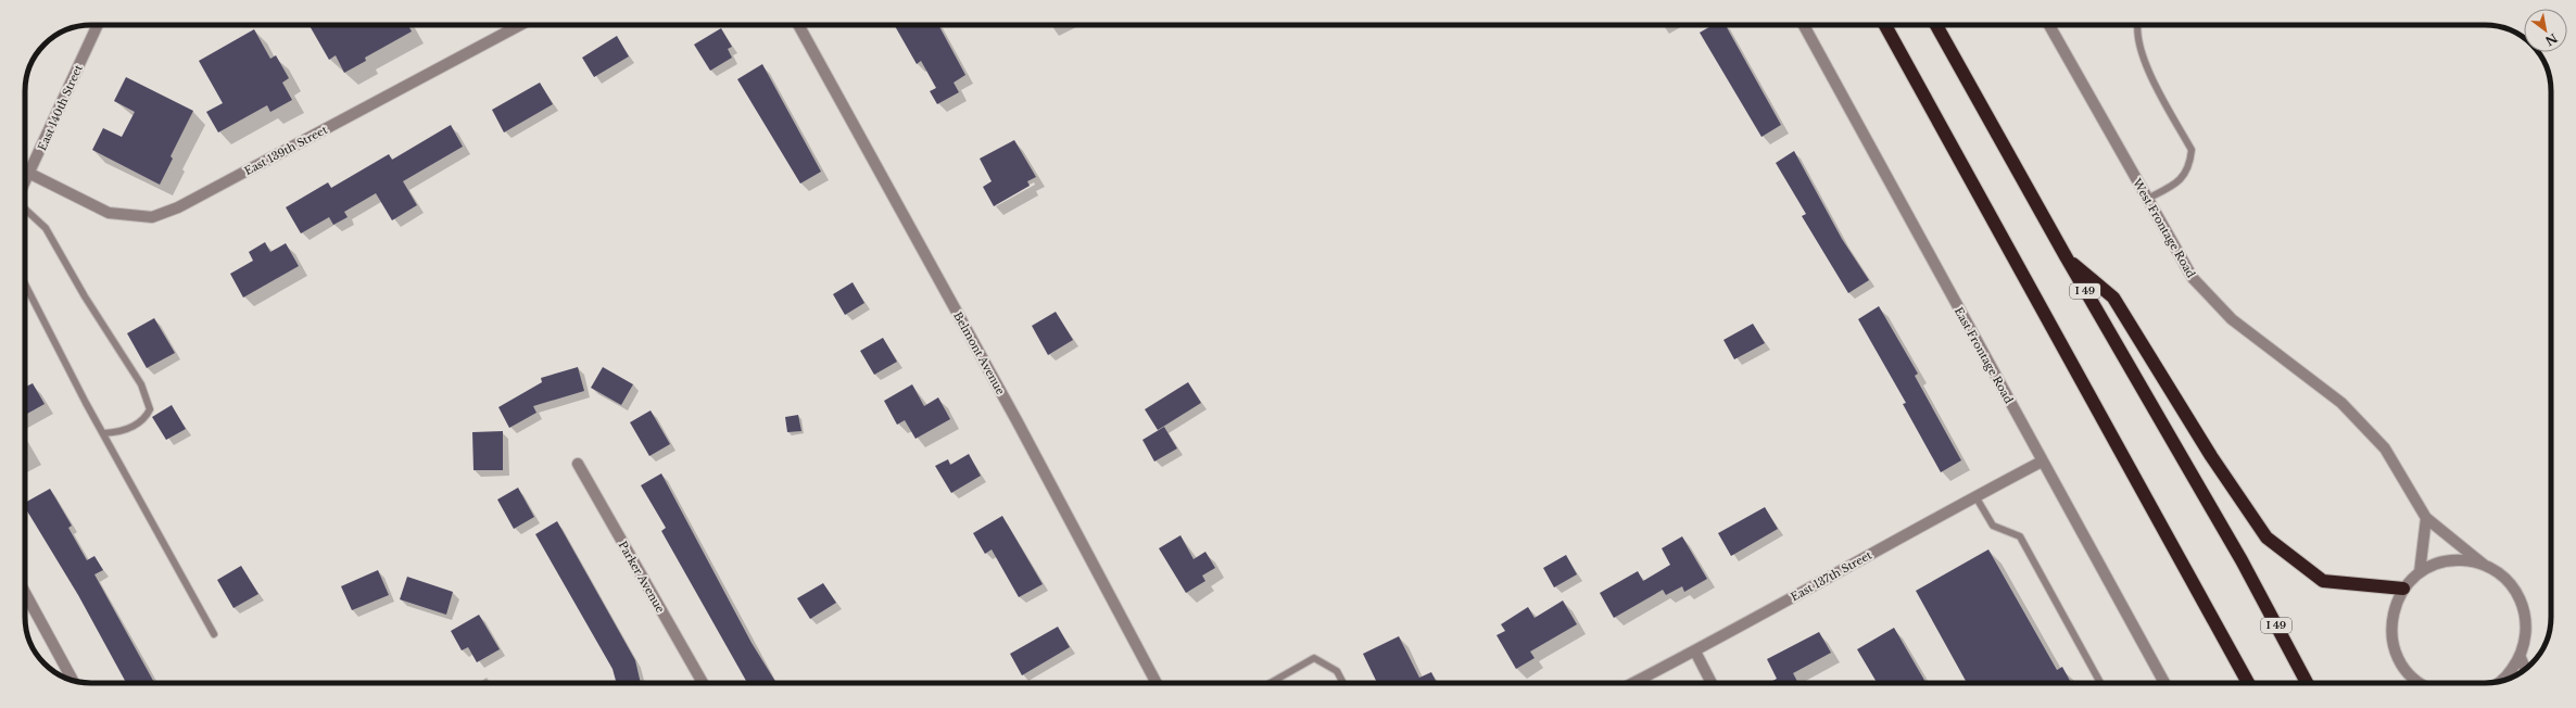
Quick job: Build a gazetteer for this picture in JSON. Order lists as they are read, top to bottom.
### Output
{
  "streets": {
    "highway": ["I 49"],
    "street": [
      "East 140th Street",
      "East 139th Street",
      "West Frontage Road",
      "Belmont Avenue",
      "East Frontage Road",
      "East 137th Street",
      "Parker Avenue"
    ]
  },
  "crossings": [
    ["East 140th Street", "East 139th Street"],
    ["East Frontage Road", "East 137th Street"]
  ],
  "north": "bottom right"
}
